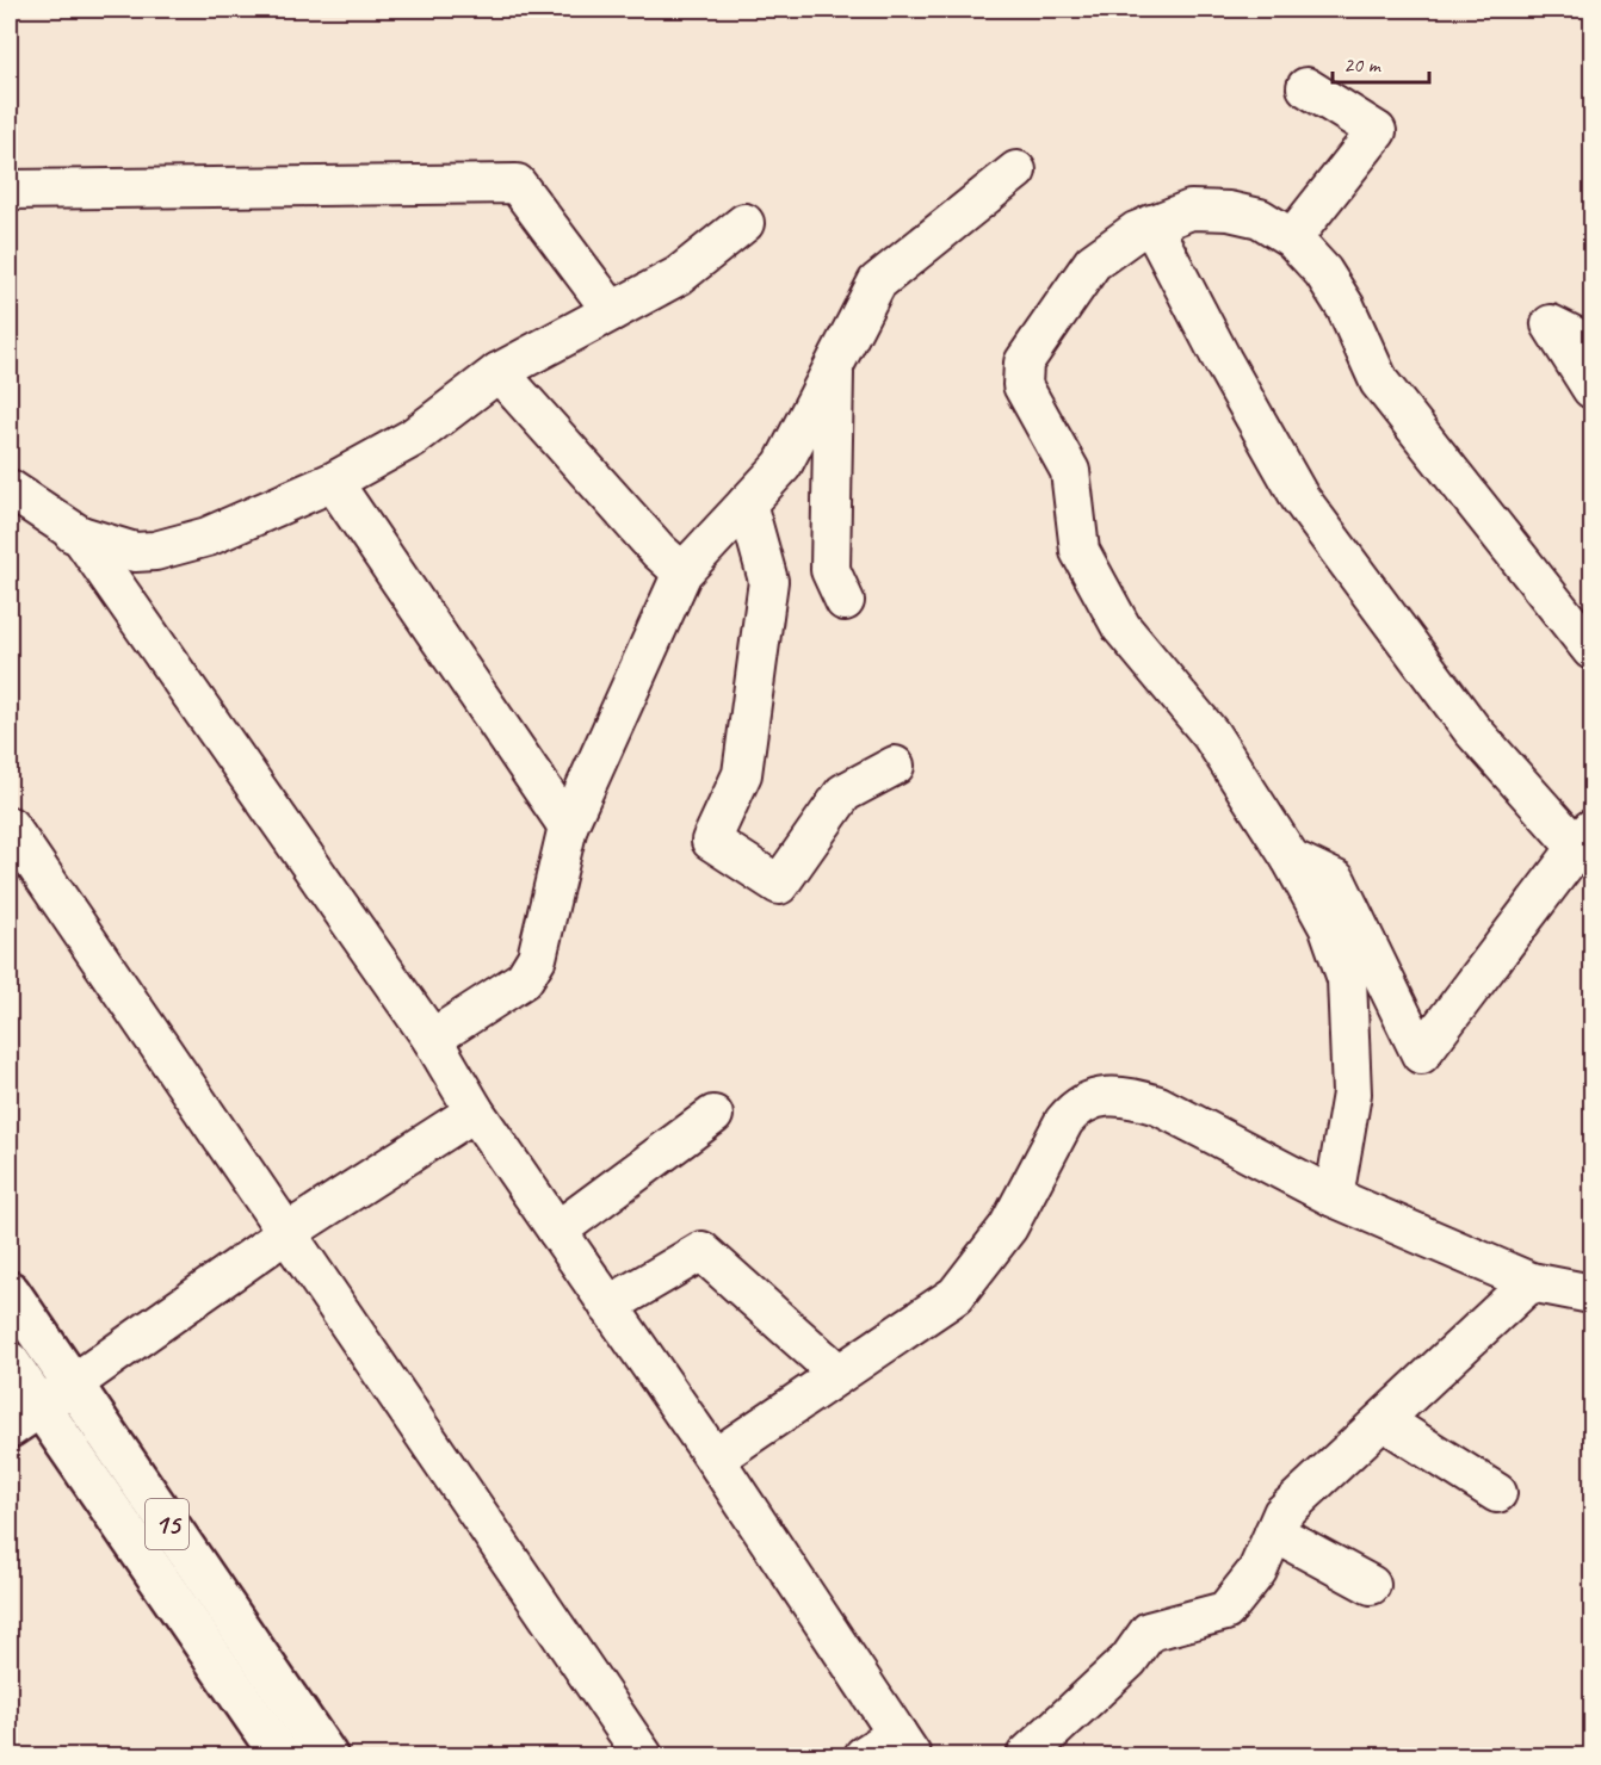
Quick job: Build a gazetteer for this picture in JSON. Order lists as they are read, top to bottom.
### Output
{
  "streets": {
    "main road": ["15"]
  },
  "scale_bar": "20 m"
}
